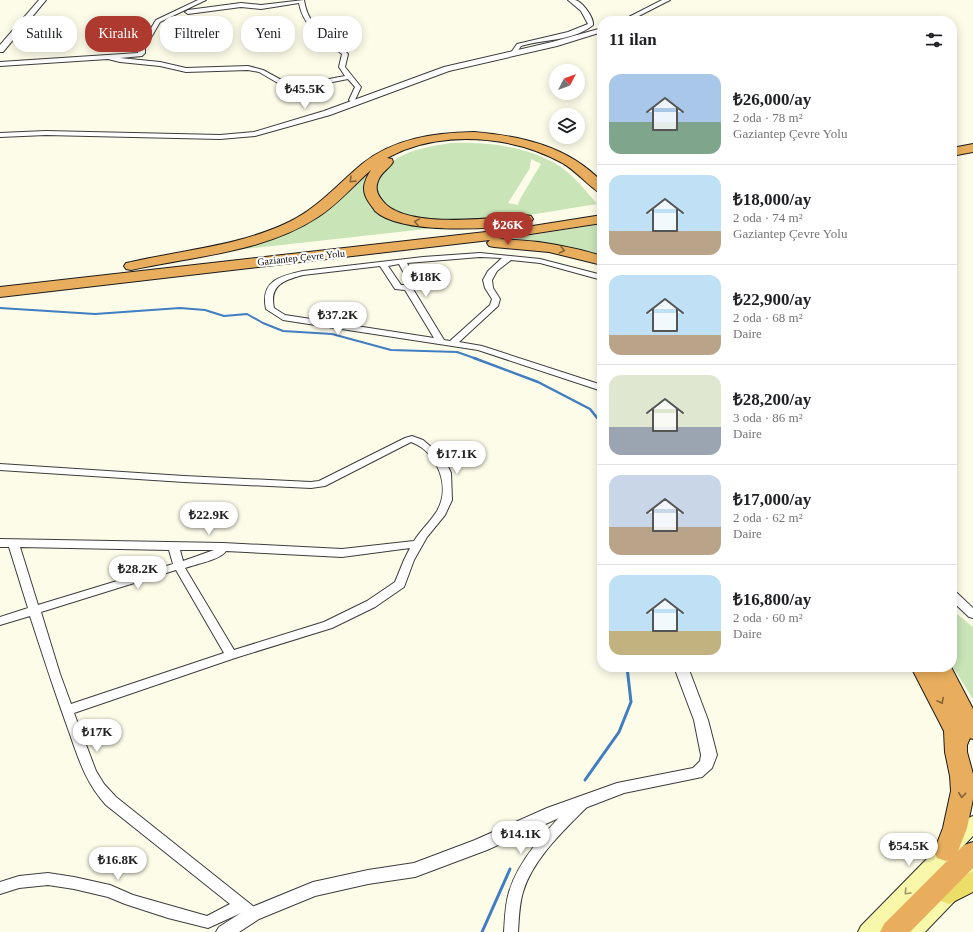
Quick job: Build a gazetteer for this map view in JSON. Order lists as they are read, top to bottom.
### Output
{
  "streets": {
    "highway": ["Gaziantep Çevre Yolu"]
  },
  "north": "top right",
  "page": {
    "chip": [
      "Satılık",
      "Kiralık",
      "Filtreler",
      "Yeni",
      "Daire"
    ],
    "heading": "11 ilan",
    "list": [
      {
        "name": "₺26,000/ay",
        "note": "2 oda · 78 m² · Gaziantep Çevre Yolu"
      },
      {
        "name": "₺18,000/ay",
        "note": "2 oda · 74 m² · Gaziantep Çevre Yolu"
      },
      {
        "name": "₺22,900/ay",
        "note": "2 oda · 68 m² · Daire"
      },
      {
        "name": "₺28,200/ay",
        "note": "3 oda · 86 m² · Daire"
      },
      {
        "name": "₺17,000/ay",
        "note": "2 oda · 62 m² · Daire"
      },
      {
        "name": "₺16,800/ay",
        "note": "2 oda · 60 m² · Daire"
      }
    ],
    "price": [
      "₺45.5K",
      "₺26K",
      "₺18K",
      "₺37.2K",
      "₺17.1K",
      "₺22.9K",
      "₺28.2K",
      "₺17K",
      "₺14.1K",
      "₺54.5K",
      "₺16.8K"
    ]
  }
}
